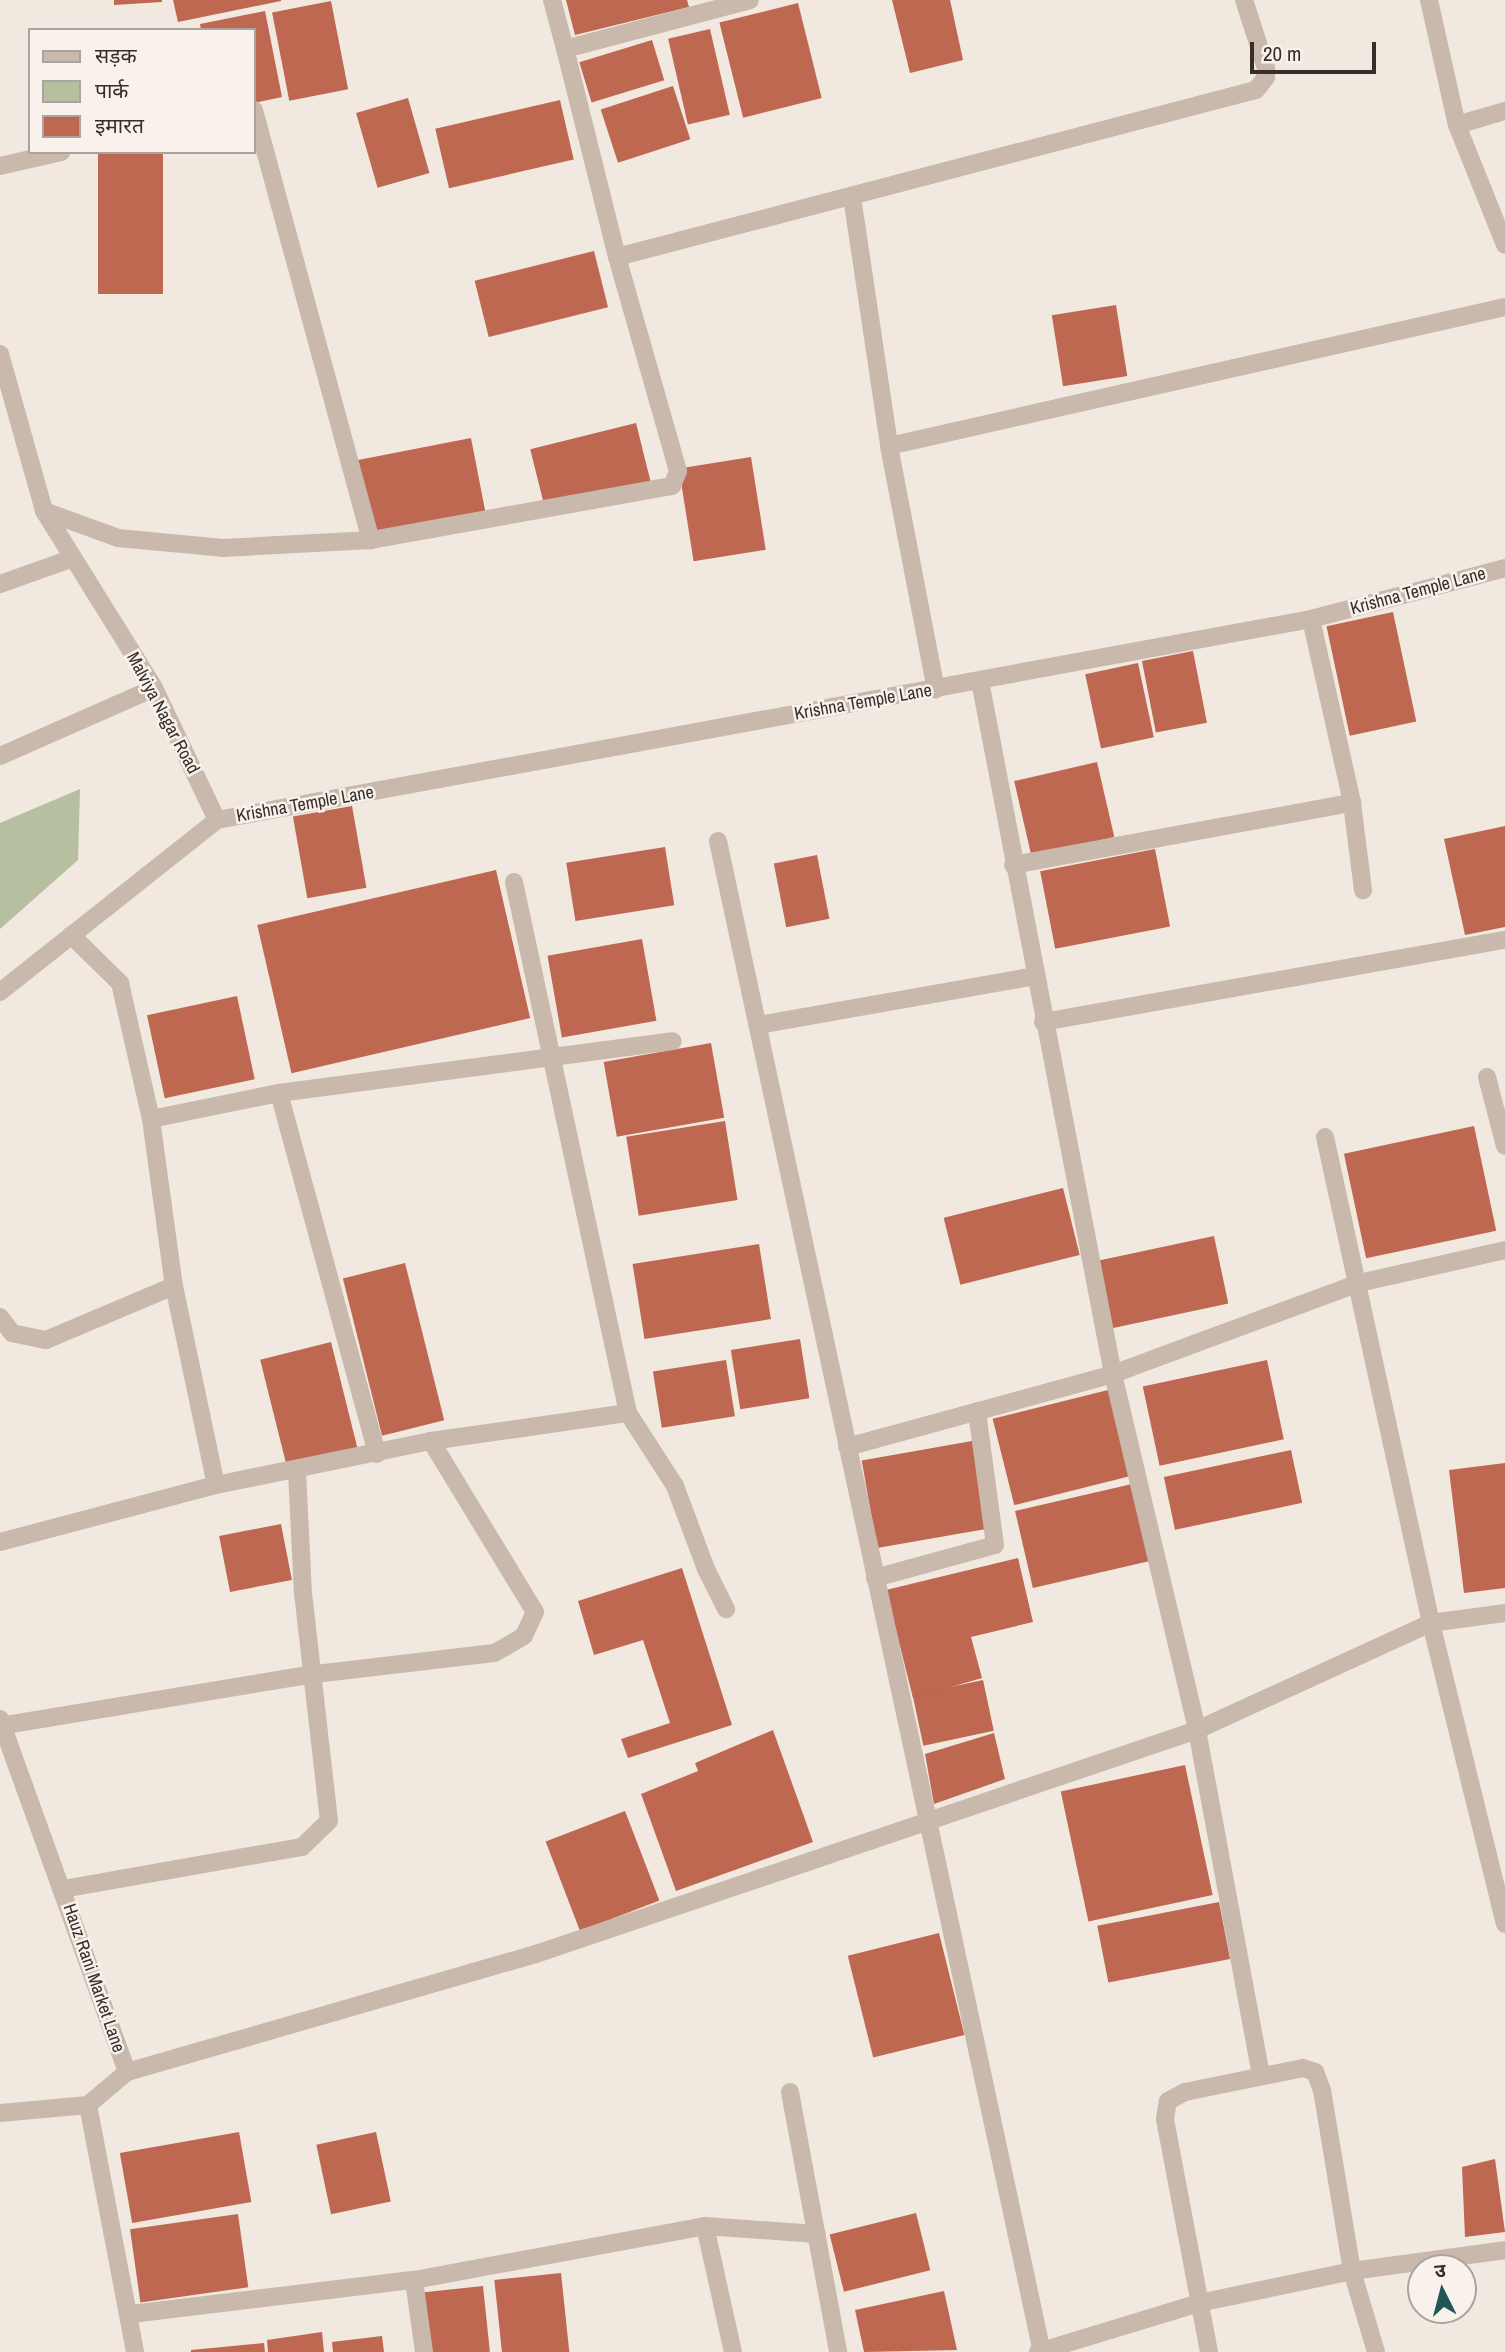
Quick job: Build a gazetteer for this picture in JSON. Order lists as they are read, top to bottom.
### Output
{
  "streets": {
    "street": ["Krishna Temple Lane", "Malviya Nagar Road", "Hauz Rani Market Lane"]
  },
  "crossings": [
    ["Krishna Temple Lane", "Malviya Nagar Road"]
  ],
  "legend": ["सड़क", "पार्क", "इमारत"],
  "scale_bar": "20 m",
  "north": "top"
}
